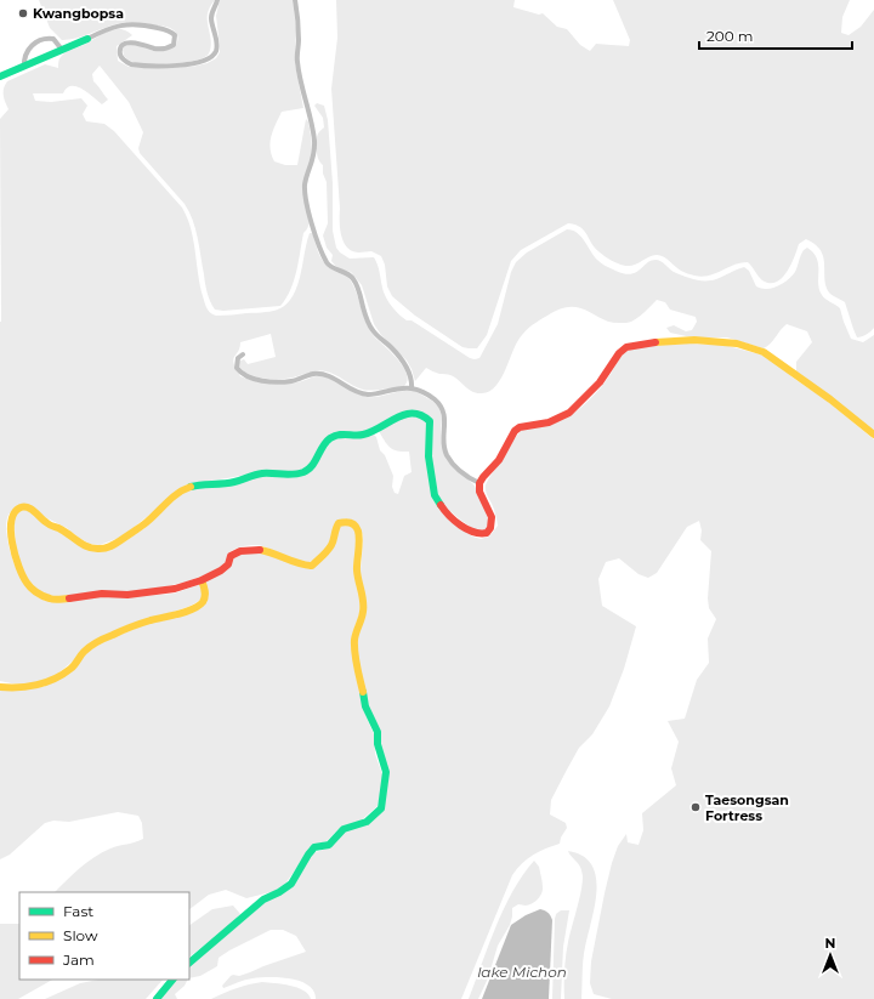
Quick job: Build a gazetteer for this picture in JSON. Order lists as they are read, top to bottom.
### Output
{
  "water": ["lake Michon"],
  "places": ["Kwangbopsa", "Taesongsan Fortress"],
  "legend": ["Fast", "Slow", "Jam"],
  "scale_bar": "200 m",
  "north": "top"
}
